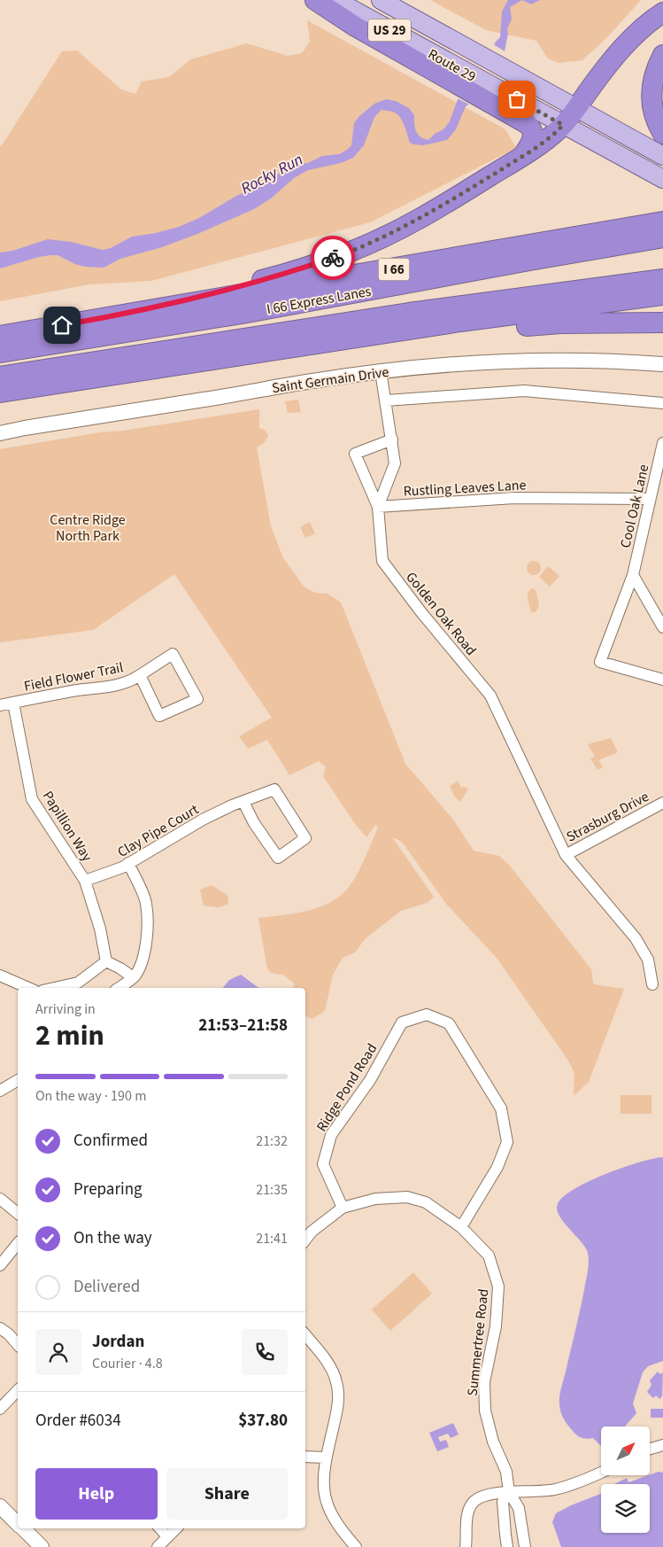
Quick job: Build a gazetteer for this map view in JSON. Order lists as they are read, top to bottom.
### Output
{
  "streets": {
    "highway": ["I 66", "I 66 Express Lanes"],
    "main road": ["US 29", "Route 29"],
    "street": [
      "Saint Germain Drive",
      "Rustling Leaves Lane",
      "Cool Oak Lane",
      "Golden Oak Road",
      "Field Flower Trail",
      "Strasburg Drive",
      "Papillion Way",
      "Clay Pipe Court",
      "Ridge Pond Road",
      "Summertree Road"
    ]
  },
  "crossings": [
    ["Saint Germain Drive", "Golden Oak Road"],
    ["Rustling Leaves Lane", "Cool Oak Lane"],
    ["Rustling Leaves Lane", "Golden Oak Road"],
    ["Golden Oak Road", "Strasburg Drive"],
    ["Field Flower Trail", "Papillion Way"],
    ["Papillion Way", "Clay Pipe Court"],
    ["Ridge Pond Road", "Summertree Road"]
  ],
  "water": ["Rocky Run"],
  "parks": ["Centre Ridge North Park"],
  "north": "top right",
  "page": {
    "heading": ["2 min", "Arriving in", "21:53–21:58"],
    "panel": [
      "Jordan",
      "Courier · 4.8",
      "Order #6034",
      "$37.80"
    ],
    "bar": "On the way · 190 m",
    "list": [
      ["Confirmed", "21:32"],
      ["Preparing", "21:35"],
      ["On the way", "21:41"],
      "Delivered"
    ],
    "buttons": ["Help", "Share"]
  }
}
